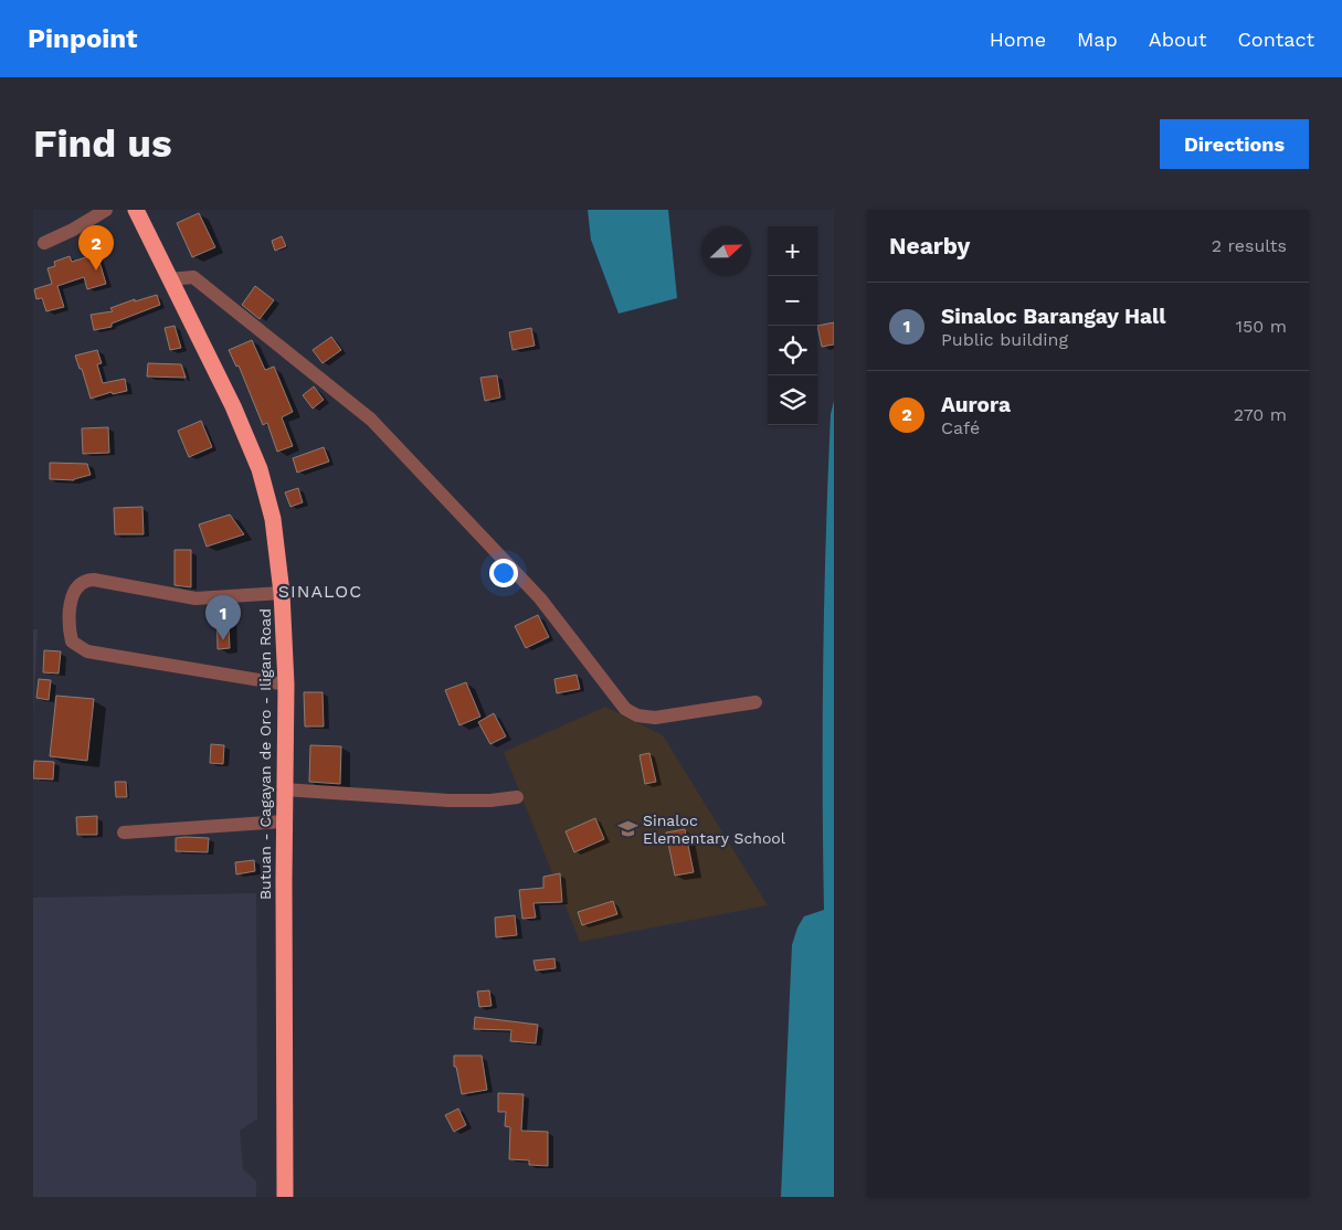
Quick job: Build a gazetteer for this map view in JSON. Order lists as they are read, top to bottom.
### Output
{
  "streets": {
    "highway": ["Butuan - Cagayan de Oro - Iligan Road"]
  },
  "districts": ["SINALOC"],
  "places": {
    "school or university": ["Sinaloc Elementary School"]
  },
  "north": "right",
  "page": {
    "header": "Pinpoint",
    "nav": [
      "Home",
      "Map",
      "About",
      "Contact"
    ],
    "buttons": "Directions",
    "title": "Find us",
    "heading": ["Nearby", "2 results"],
    "pins": ["2", "1"],
    "map_buttons": ["+", "−"],
    "list": [
      {
        "mark": "1",
        "name": "Sinaloc Barangay Hall",
        "note": "Public building",
        "value": "150 m"
      },
      {
        "mark": "2",
        "name": "Aurora",
        "note": "Café",
        "value": "270 m"
      }
    ]
  }
}
